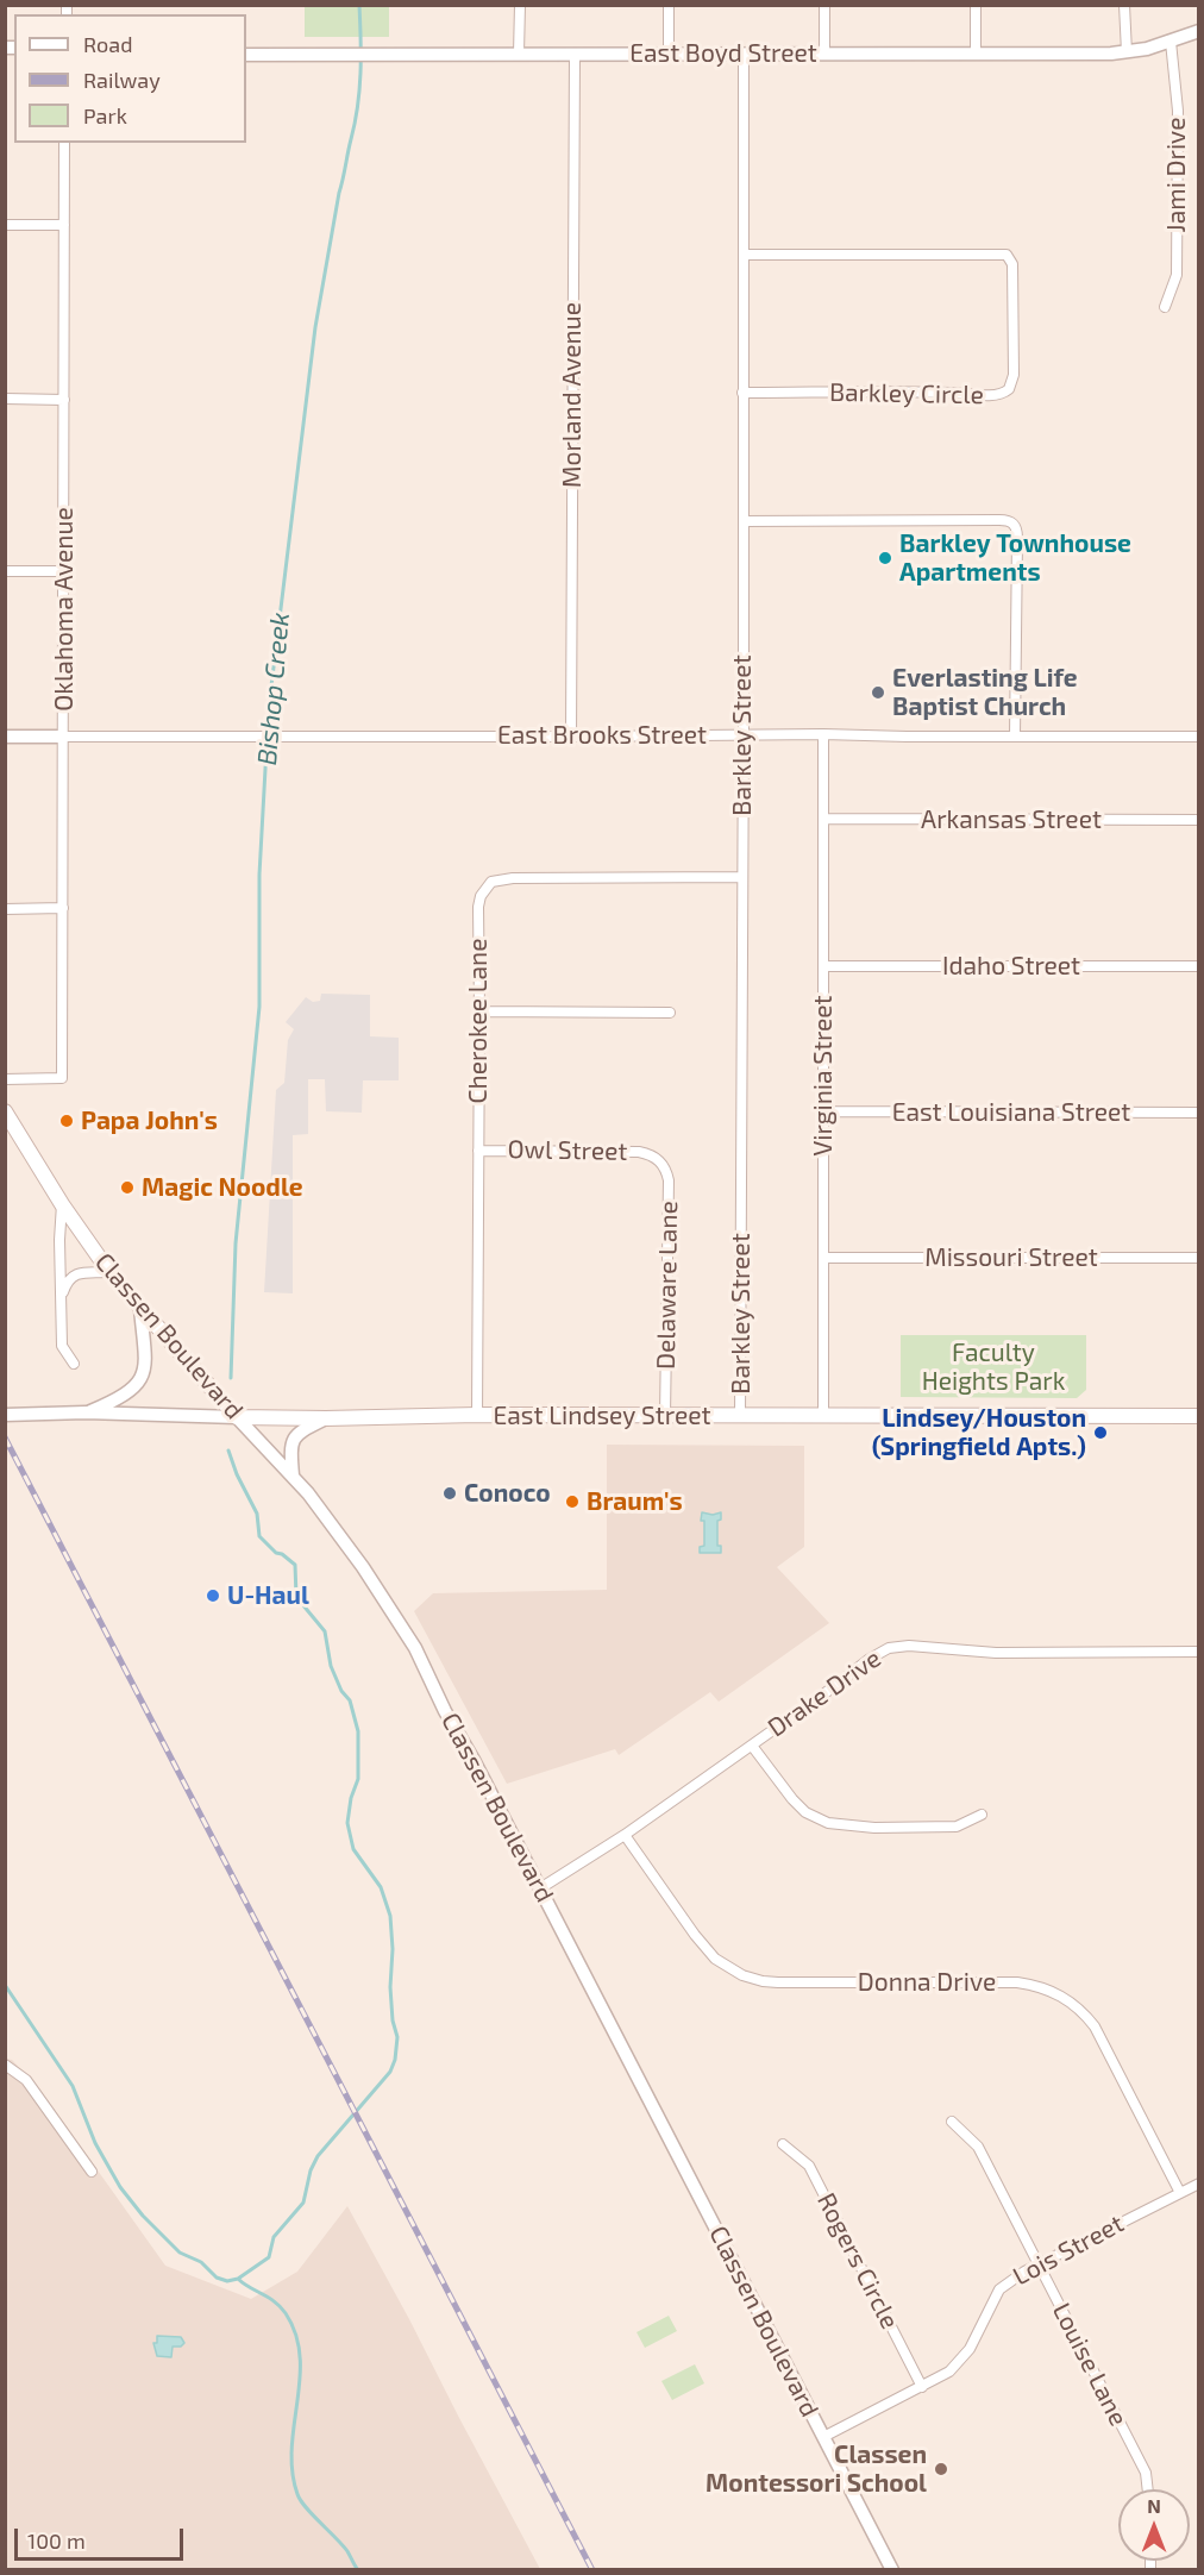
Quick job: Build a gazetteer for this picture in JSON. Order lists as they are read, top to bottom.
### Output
{
  "streets": {
    "main road": ["Classen Boulevard", "East Lindsey Street"],
    "street": [
      "East Boyd Street",
      "Jami Drive",
      "Barkley Circle",
      "Morland Avenue",
      "Oklahoma Avenue",
      "East Brooks Street",
      "Barkley Street",
      "Arkansas Street",
      "Idaho Street",
      "Cherokee Lane",
      "Virginia Street",
      "East Louisiana Street",
      "Owl Street",
      "Missouri Street",
      "Delaware Lane",
      "Drake Drive",
      "Donna Drive",
      "Lois Street",
      "Rogers Circle",
      "Louise Lane"
    ]
  },
  "crossings": [
    ["East Boyd Street", "Jami Drive"],
    ["East Boyd Street", "Morland Avenue"],
    ["East Boyd Street", "Barkley Street"],
    ["Barkley Circle", "Barkley Street"],
    ["Morland Avenue", "East Brooks Street"],
    ["Oklahoma Avenue", "East Brooks Street"],
    ["East Brooks Street", "Barkley Street"],
    ["East Brooks Street", "Virginia Street"],
    ["Barkley Street", "Cherokee Lane"],
    ["Barkley Street", "East Lindsey Street"],
    ["Arkansas Street", "Virginia Street"],
    ["Idaho Street", "Virginia Street"],
    ["Cherokee Lane", "Owl Street"],
    ["Cherokee Lane", "East Lindsey Street"],
    ["Virginia Street", "East Louisiana Street"],
    ["Virginia Street", "Missouri Street"],
    ["Virginia Street", "East Lindsey Street"],
    ["Owl Street", "Delaware Lane"],
    ["Delaware Lane", "East Lindsey Street"],
    ["Classen Boulevard", "East Lindsey Street"],
    ["Classen Boulevard", "Drake Drive"],
    ["Classen Boulevard", "Lois Street"],
    ["Drake Drive", "Donna Drive"],
    ["Donna Drive", "Lois Street"],
    ["Lois Street", "Rogers Circle"],
    ["Lois Street", "Louise Lane"]
  ],
  "water": ["Bishop Creek"],
  "parks": ["Faculty Heights Park"],
  "places": [
    "Barkley Townhouse Apartments",
    "Everlasting Life Baptist Church",
    "Papa John's",
    "Magic Noodle",
    "Lindsey/Houston (Springfield Apts.)",
    "Conoco",
    "Braum's",
    "U-Haul",
    "Classen Montessori School"
  ],
  "legend": ["Road", "Railway", "Park"],
  "scale_bar": "100 m",
  "north": "top"
}
